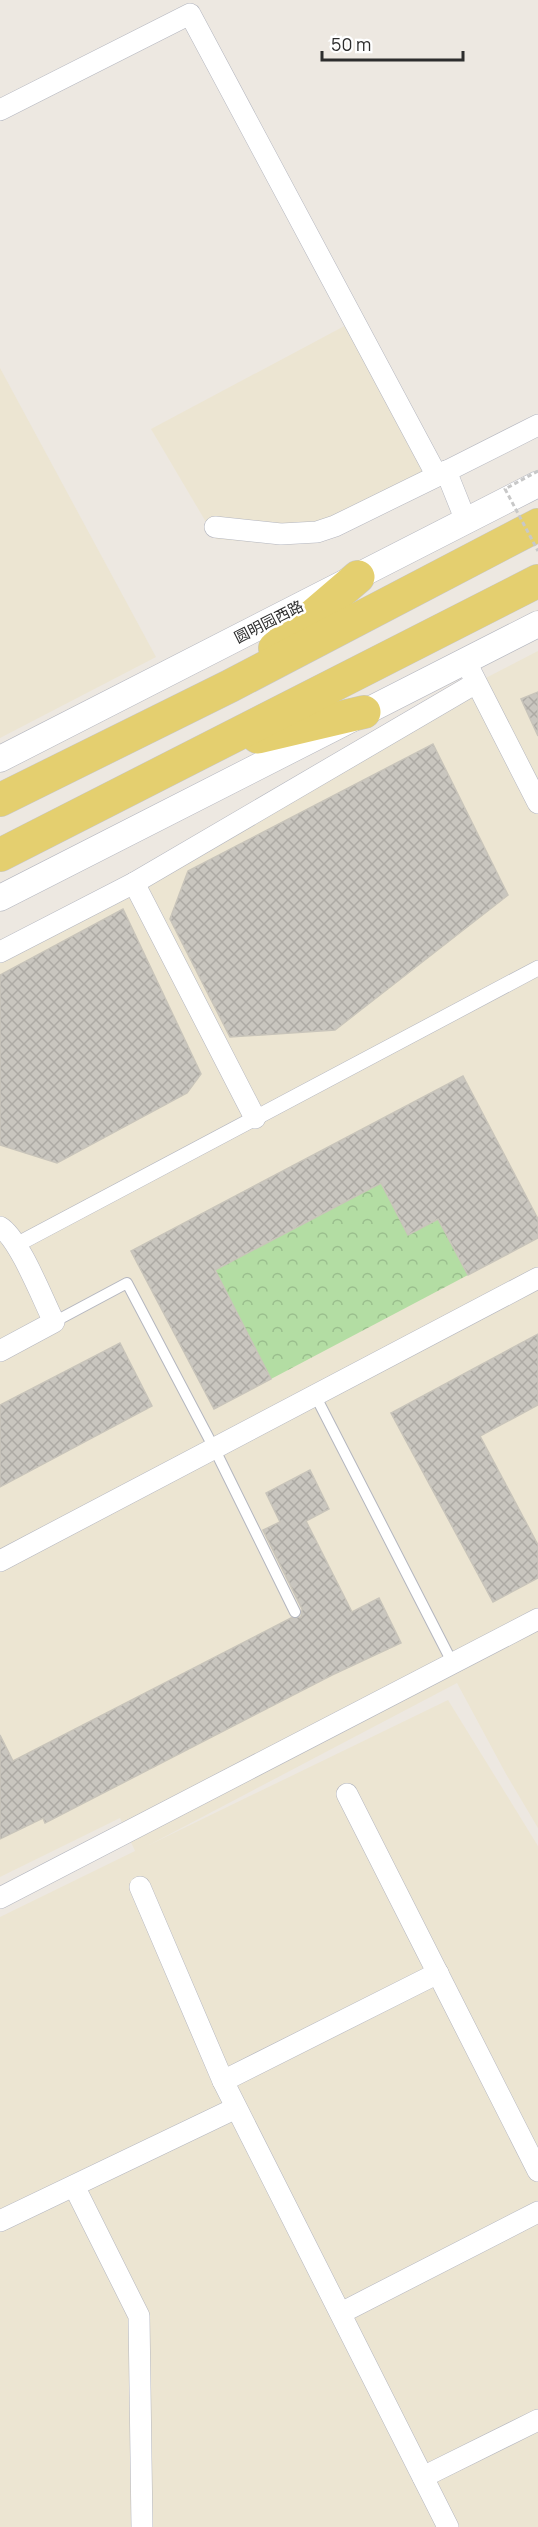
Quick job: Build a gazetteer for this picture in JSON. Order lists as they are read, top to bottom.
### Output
{
  "streets": {
    "street": ["圆明园西路"]
  },
  "scale_bar": "50 m"
}
